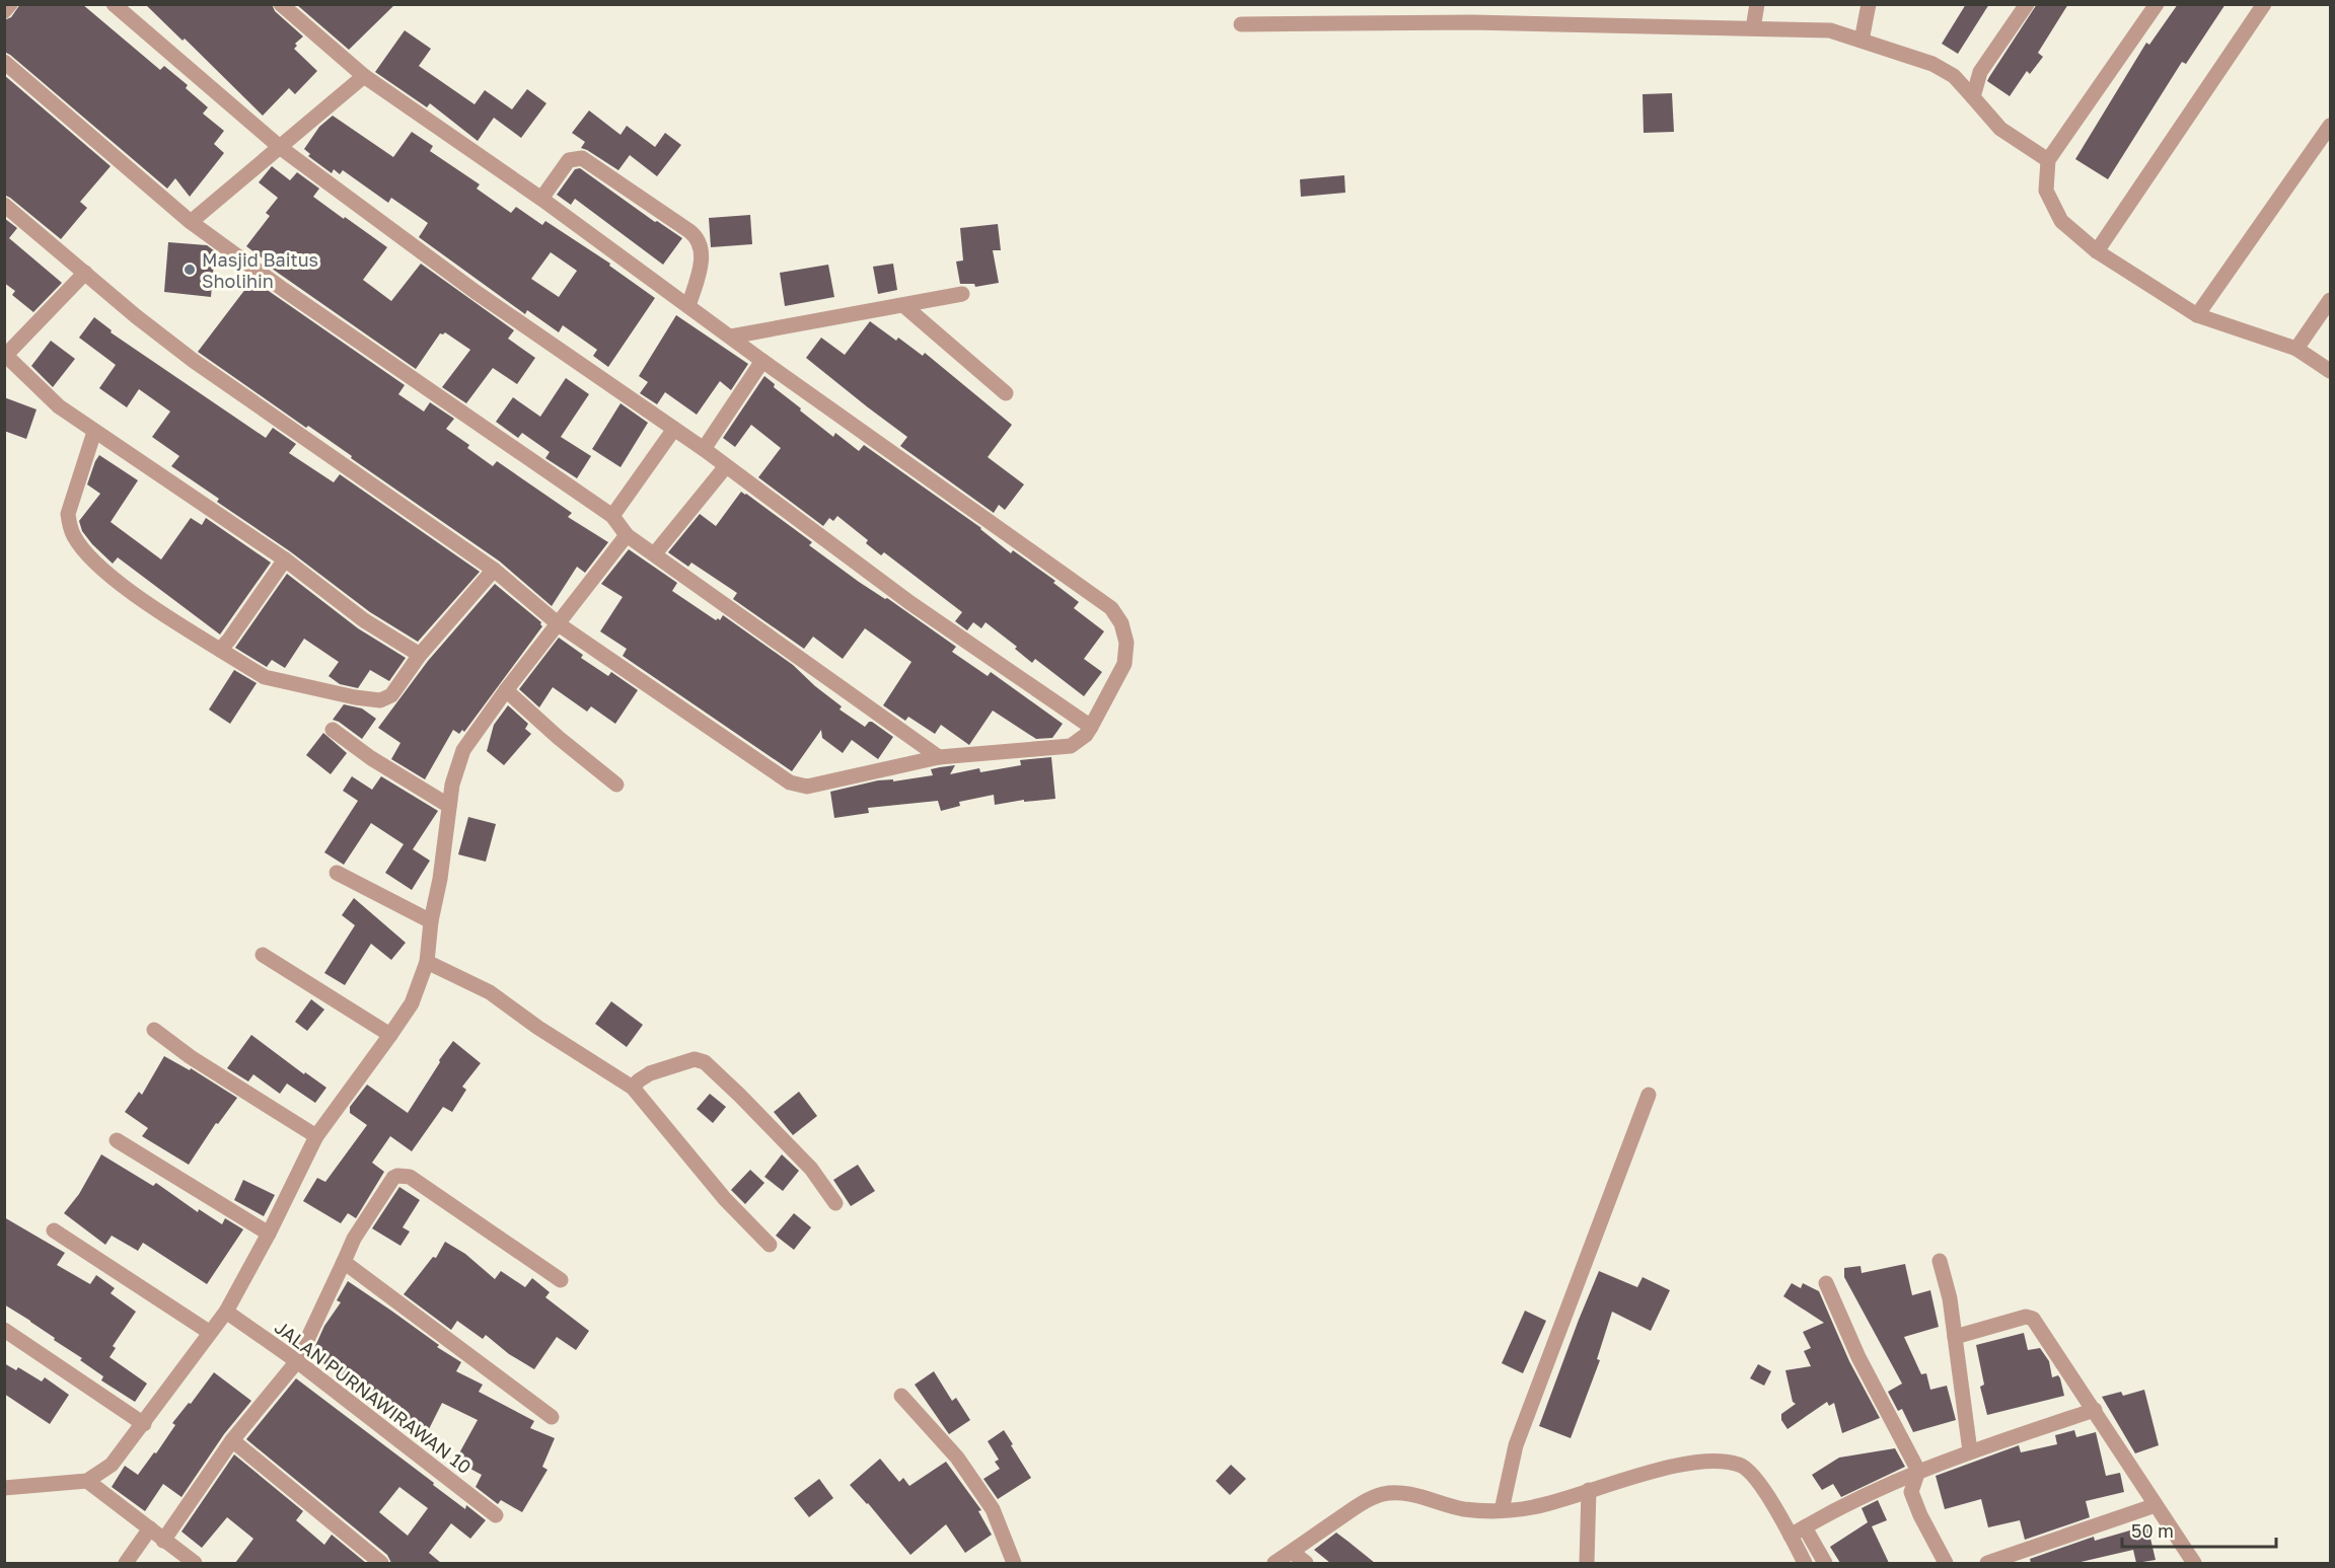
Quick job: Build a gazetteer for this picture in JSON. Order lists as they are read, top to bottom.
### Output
{
  "streets": {
    "street": ["JALAN PURNAWIRAWAN 10"]
  },
  "places": ["Masjid Baitus Sholihin"],
  "scale_bar": "50 m"
}
